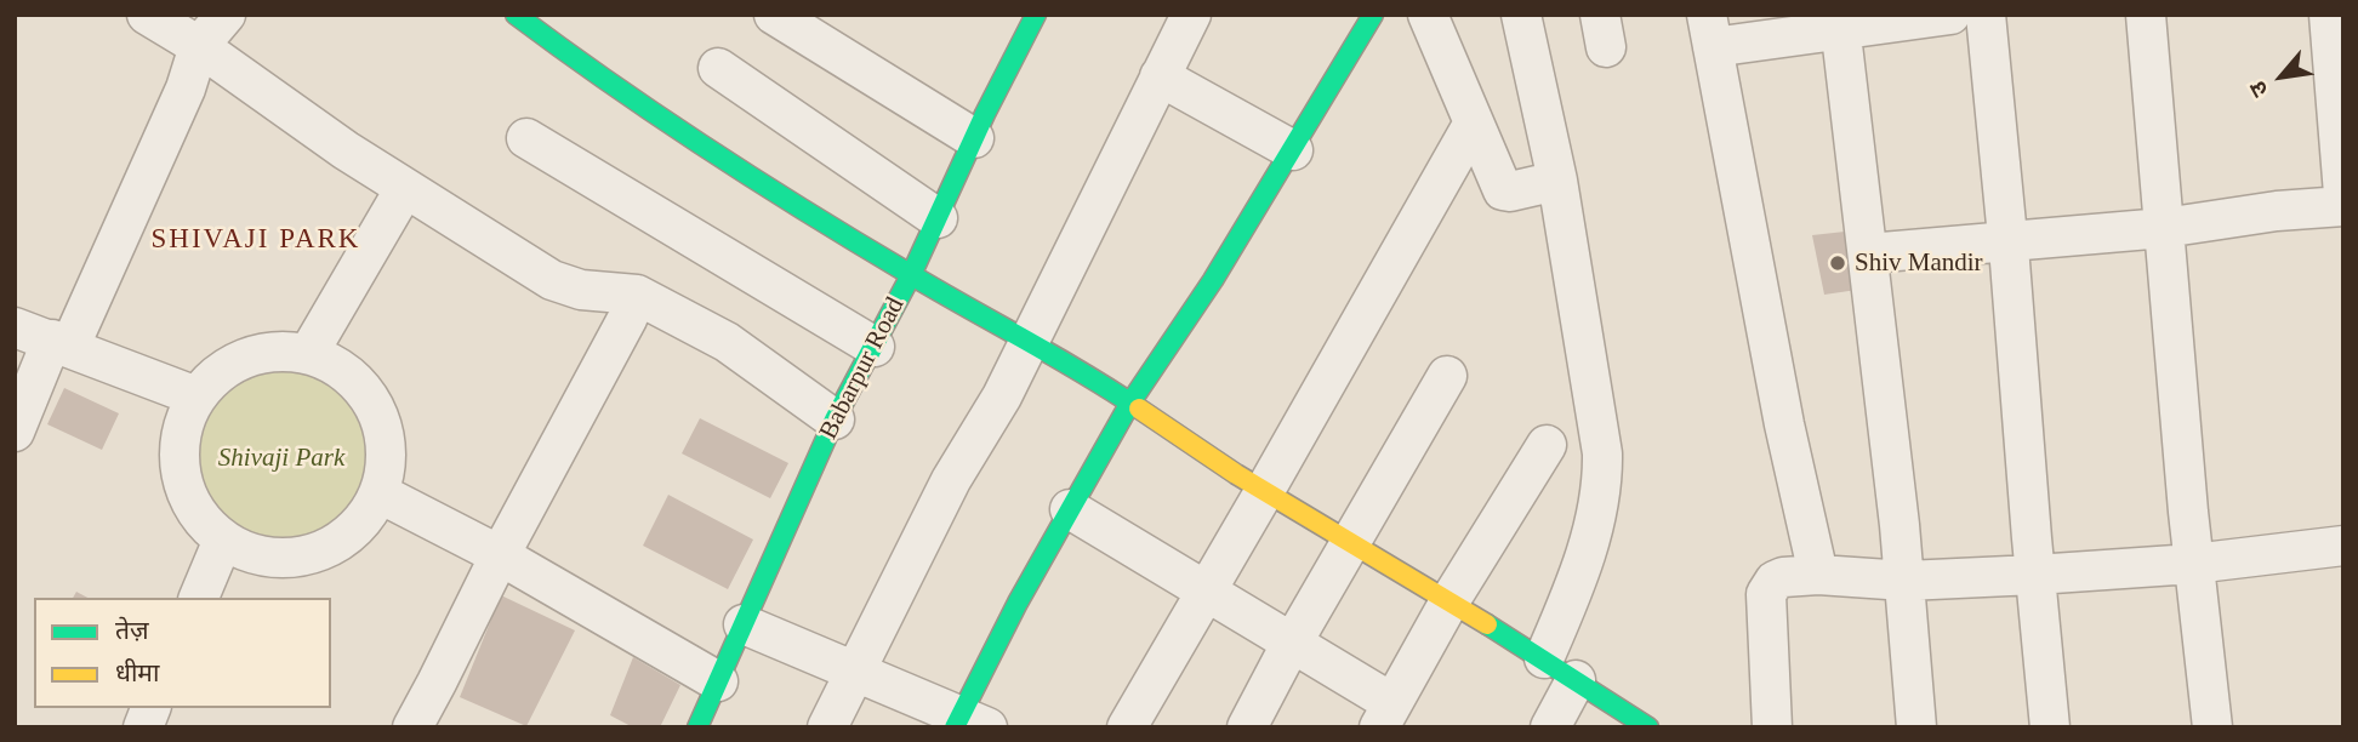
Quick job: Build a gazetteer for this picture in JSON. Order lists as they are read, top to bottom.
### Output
{
  "streets": {
    "street": ["Babarpur Road"]
  },
  "districts": ["SHIVAJI PARK"],
  "parks": ["Shivaji Park"],
  "places": ["Shiv Mandir"],
  "legend": ["तेज़", "धीमा"],
  "north": "bottom left"
}
